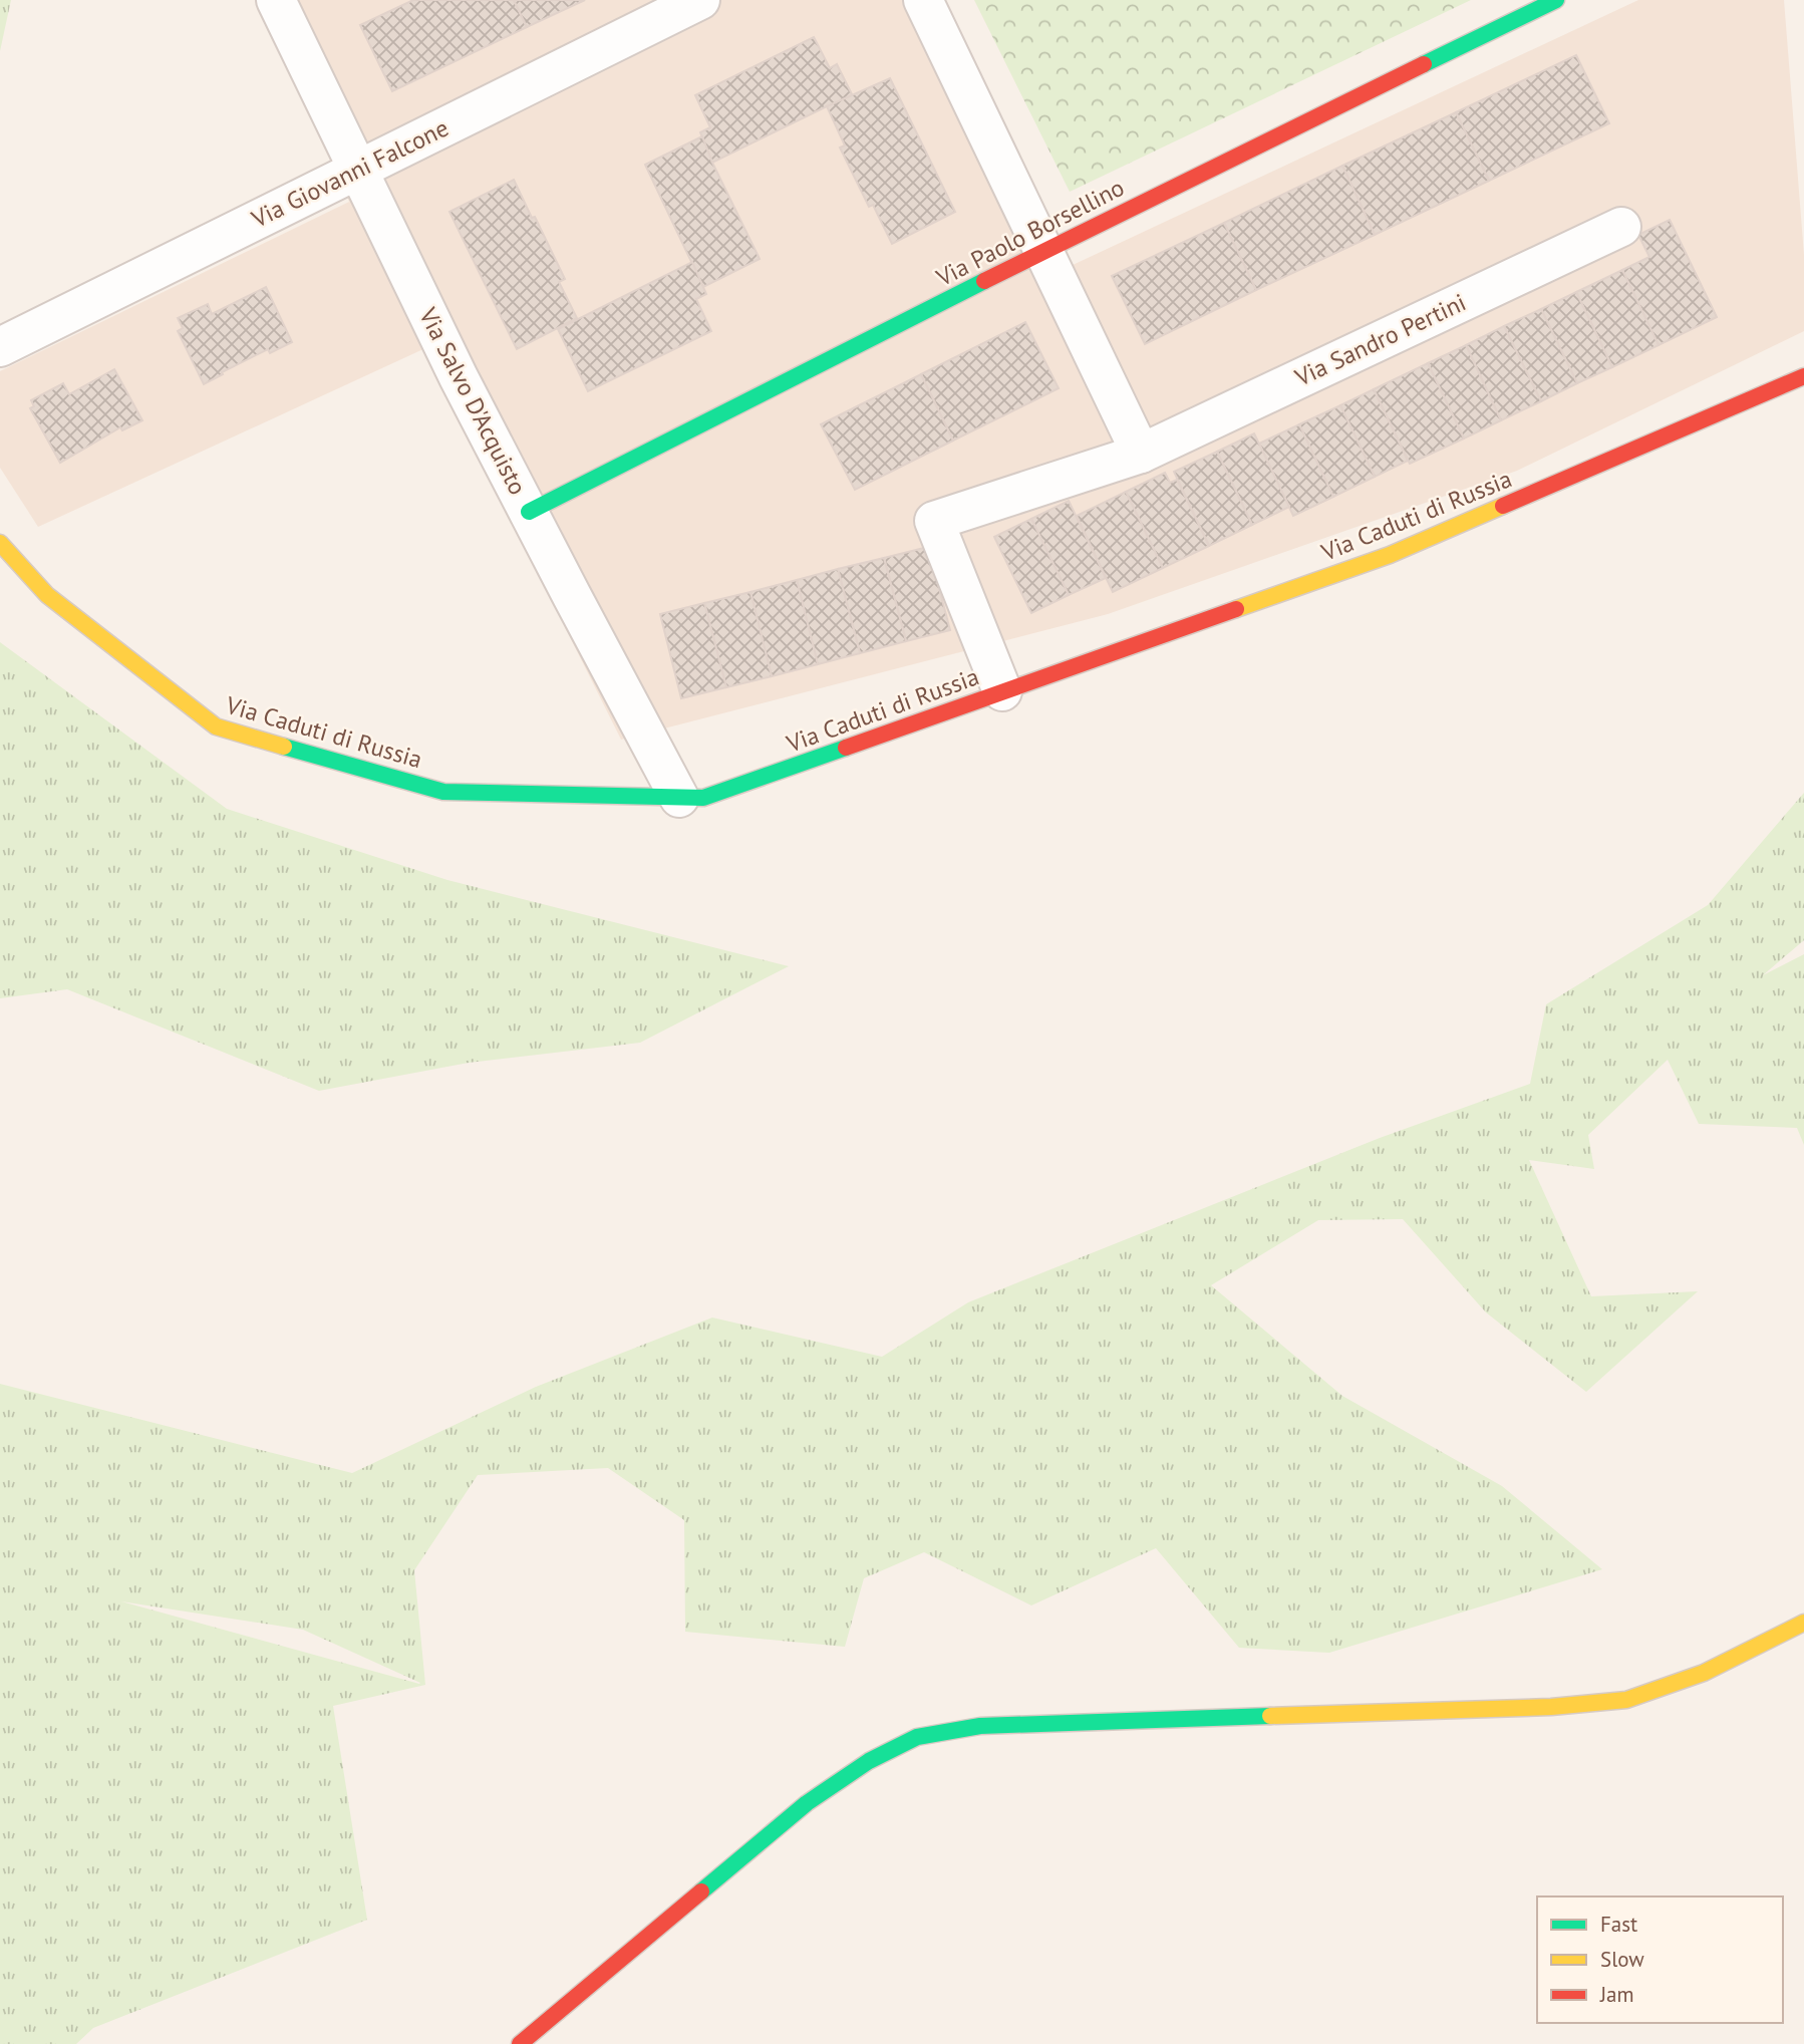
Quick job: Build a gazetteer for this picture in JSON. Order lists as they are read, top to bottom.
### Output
{
  "streets": {
    "street": [
      "Via Giovanni Falcone",
      "Via Paolo Borsellino",
      "Via Sandro Pertini",
      "Via Salvo D'Acquisto",
      "Via Caduti di Russia"
    ]
  },
  "crossings": [
    ["Via Giovanni Falcone", "Via Salvo D'Acquisto"],
    ["Via Paolo Borsellino", "Via Salvo D'Acquisto"],
    ["Via Sandro Pertini", "Via Caduti di Russia"],
    ["Via Salvo D'Acquisto", "Via Caduti di Russia"]
  ],
  "legend": ["Fast", "Slow", "Jam"]
}
